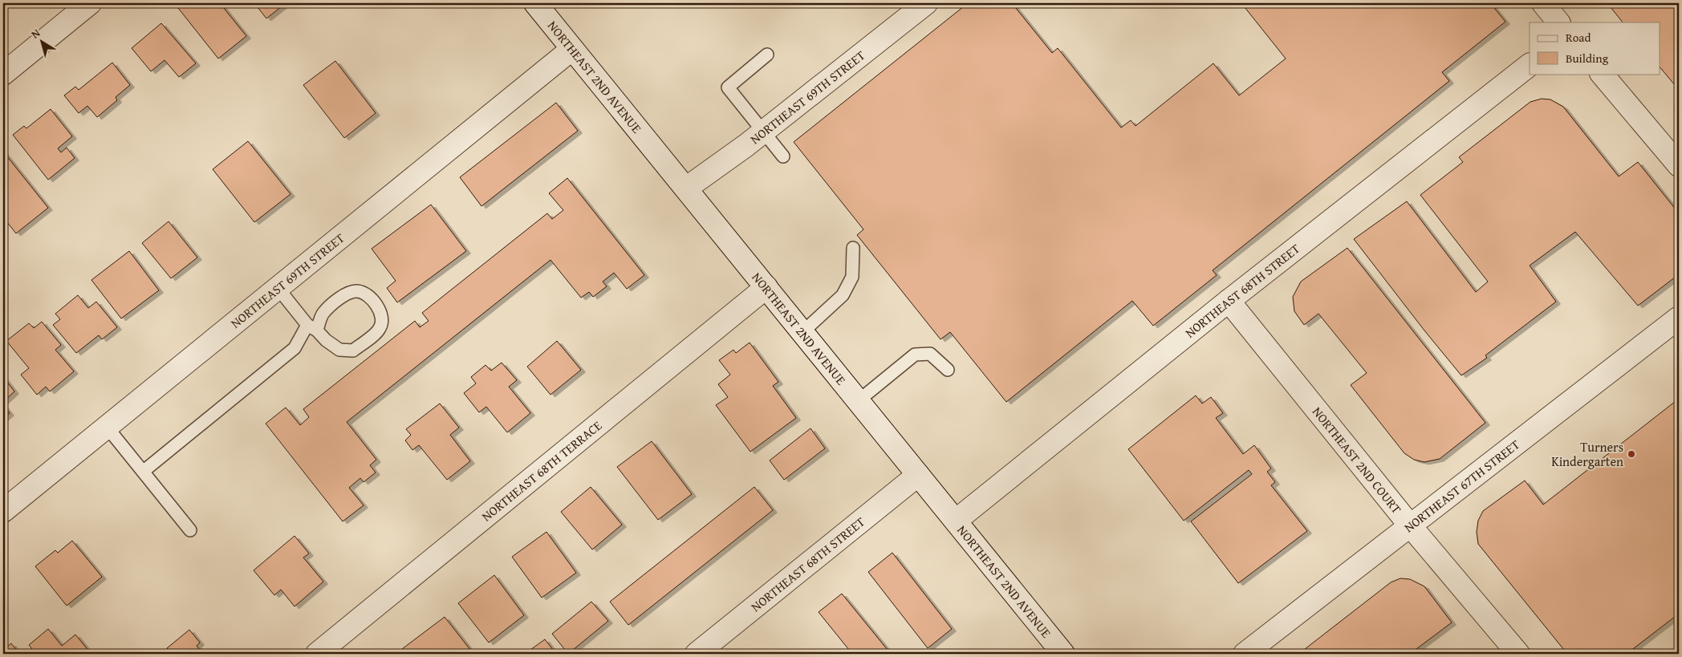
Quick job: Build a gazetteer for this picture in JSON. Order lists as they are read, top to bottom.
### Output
{
  "streets": {
    "street": [
      "NORTHEAST 2ND AVENUE",
      "NORTHEAST 69TH STREET",
      "NORTHEAST 68TH STREET",
      "NORTHEAST 2ND COURT",
      "NORTHEAST 68TH TERRACE",
      "NORTHEAST 67TH STREET"
    ]
  },
  "crossings": [
    ["NORTHEAST 2ND AVENUE", "NORTHEAST 69TH STREET"],
    ["NORTHEAST 2ND AVENUE", "NORTHEAST 68TH STREET"],
    ["NORTHEAST 2ND AVENUE", "NORTHEAST 68TH TERRACE"],
    ["NORTHEAST 68TH STREET", "NORTHEAST 2ND COURT"],
    ["NORTHEAST 2ND COURT", "NORTHEAST 67TH STREET"]
  ],
  "places": ["Turners Kindergarten"],
  "legend": ["Road", "Building"],
  "north": "top left"
}
